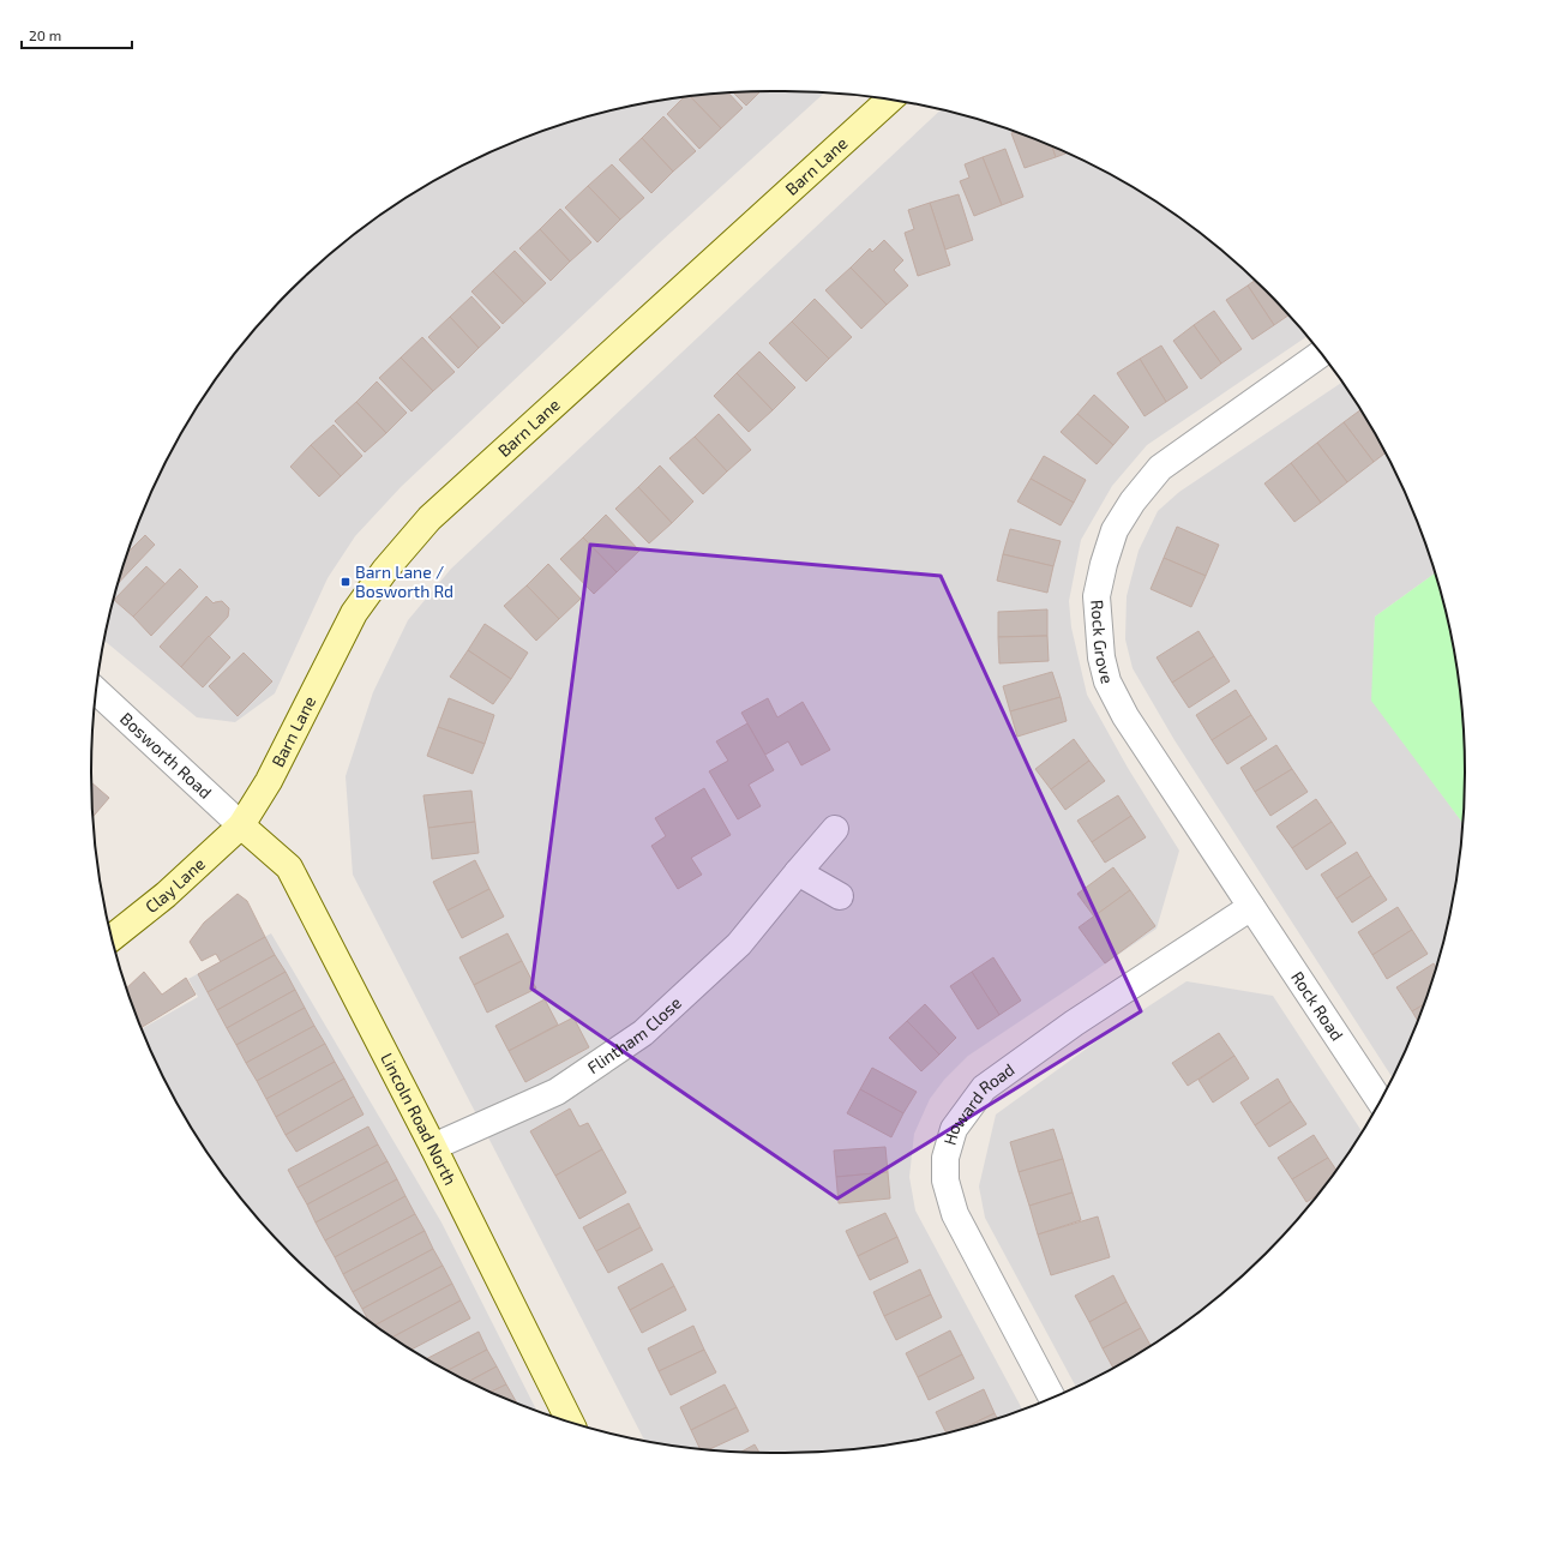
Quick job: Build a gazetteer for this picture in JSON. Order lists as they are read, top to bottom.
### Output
{
  "streets": {
    "street": [
      "Barn Lane",
      "Rock Grove",
      "Bosworth Road",
      "Clay Lane",
      "Rock Road",
      "Flintham Close",
      "Howard Road",
      "Lincoln Road North"
    ]
  },
  "crossings": [
    ["Barn Lane", "Bosworth Road"],
    ["Barn Lane", "Clay Lane"],
    ["Barn Lane", "Lincoln Road North"],
    ["Rock Grove", "Rock Road"],
    ["Rock Grove", "Howard Road"],
    ["Bosworth Road", "Clay Lane"],
    ["Bosworth Road", "Lincoln Road North"],
    ["Clay Lane", "Lincoln Road North"],
    ["Rock Road", "Howard Road"],
    ["Flintham Close", "Lincoln Road North"]
  ],
  "places": {
    "transit": ["Barn Lane / Bosworth Rd"]
  },
  "scale_bar": "20 m"
}
